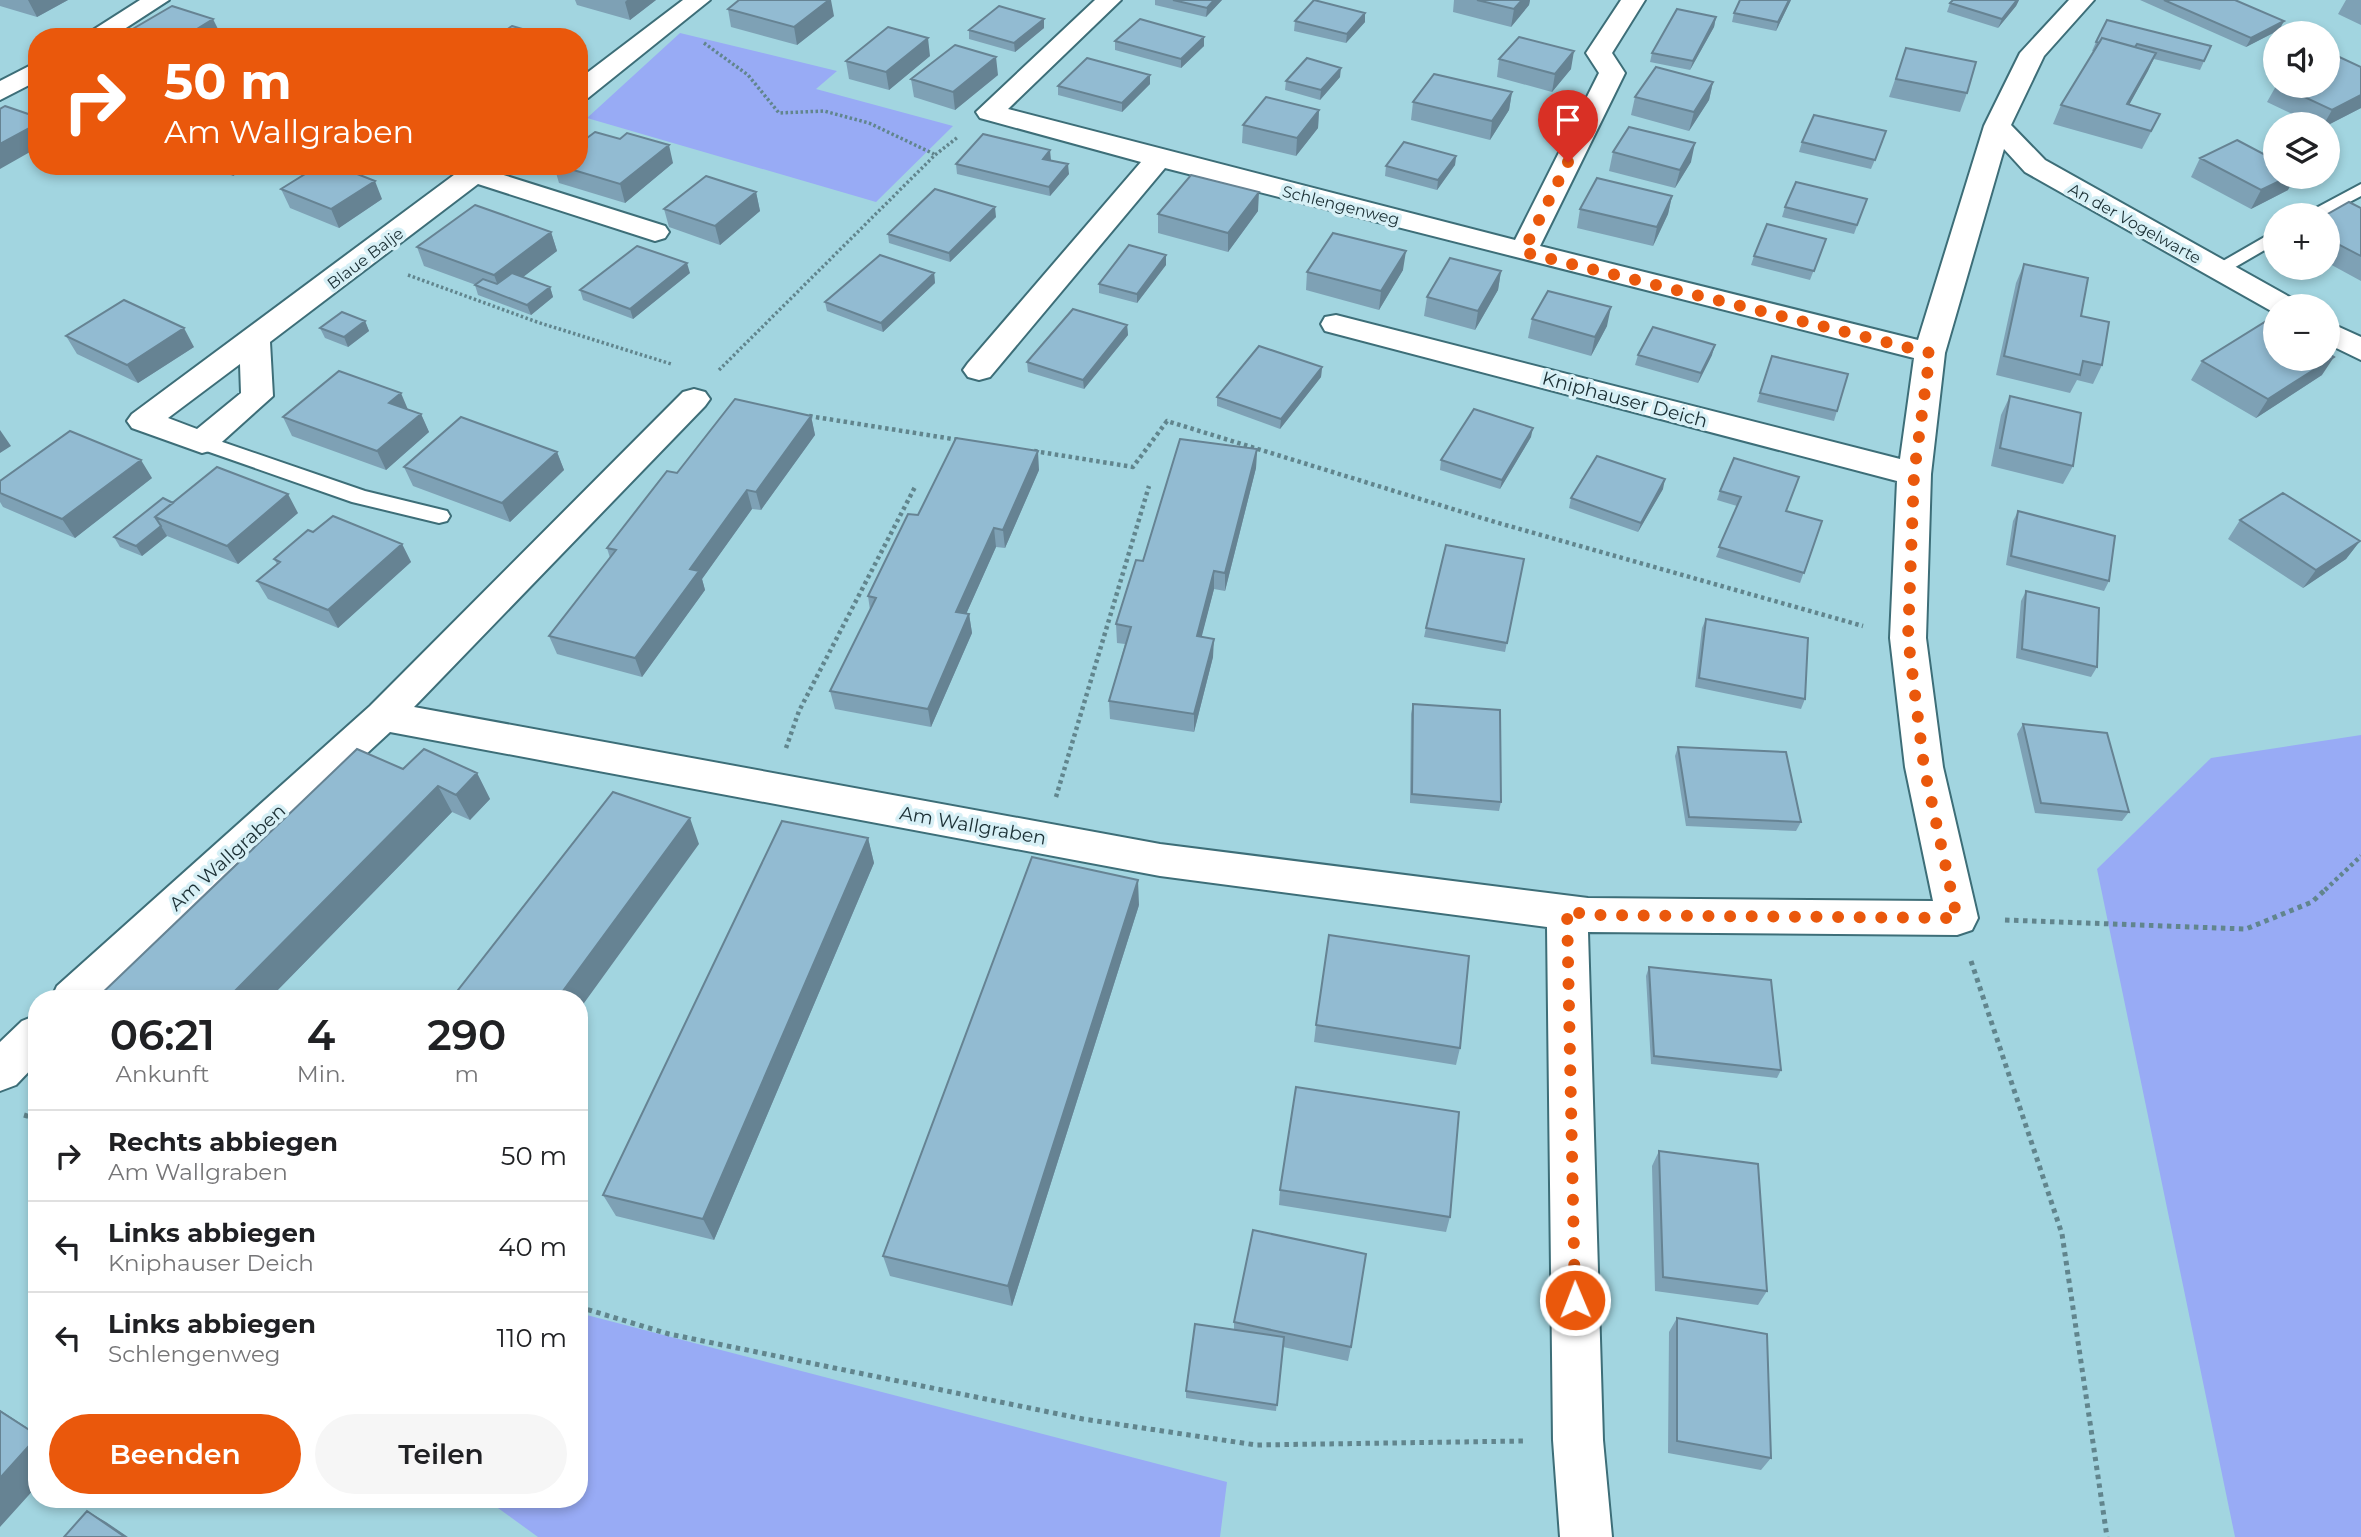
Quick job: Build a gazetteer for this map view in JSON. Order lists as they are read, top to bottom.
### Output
{
  "streets": {
    "street": [
      "Schlengenweg",
      "An der Vogelwarte",
      "Blaue Balje",
      "Kniphauser Deich",
      "Am Wallgraben"
    ]
  },
  "page": {
    "map_buttons": ["+", "−"],
    "turn": ["50 m", "Am Wallgraben"],
    "eta": [
      "06:21",
      "Ankunft",
      "4",
      "Min.",
      "290",
      "m"
    ],
    "list": [
      {
        "name": "Rechts abbiegen",
        "note": "Am Wallgraben",
        "value": "50 m"
      },
      {
        "name": "Links abbiegen",
        "note": "Kniphauser Deich",
        "value": "40 m"
      },
      {
        "name": "Links abbiegen",
        "note": "Schlengenweg",
        "value": "110 m"
      }
    ],
    "buttons": ["Beenden", "Teilen"]
  }
}
